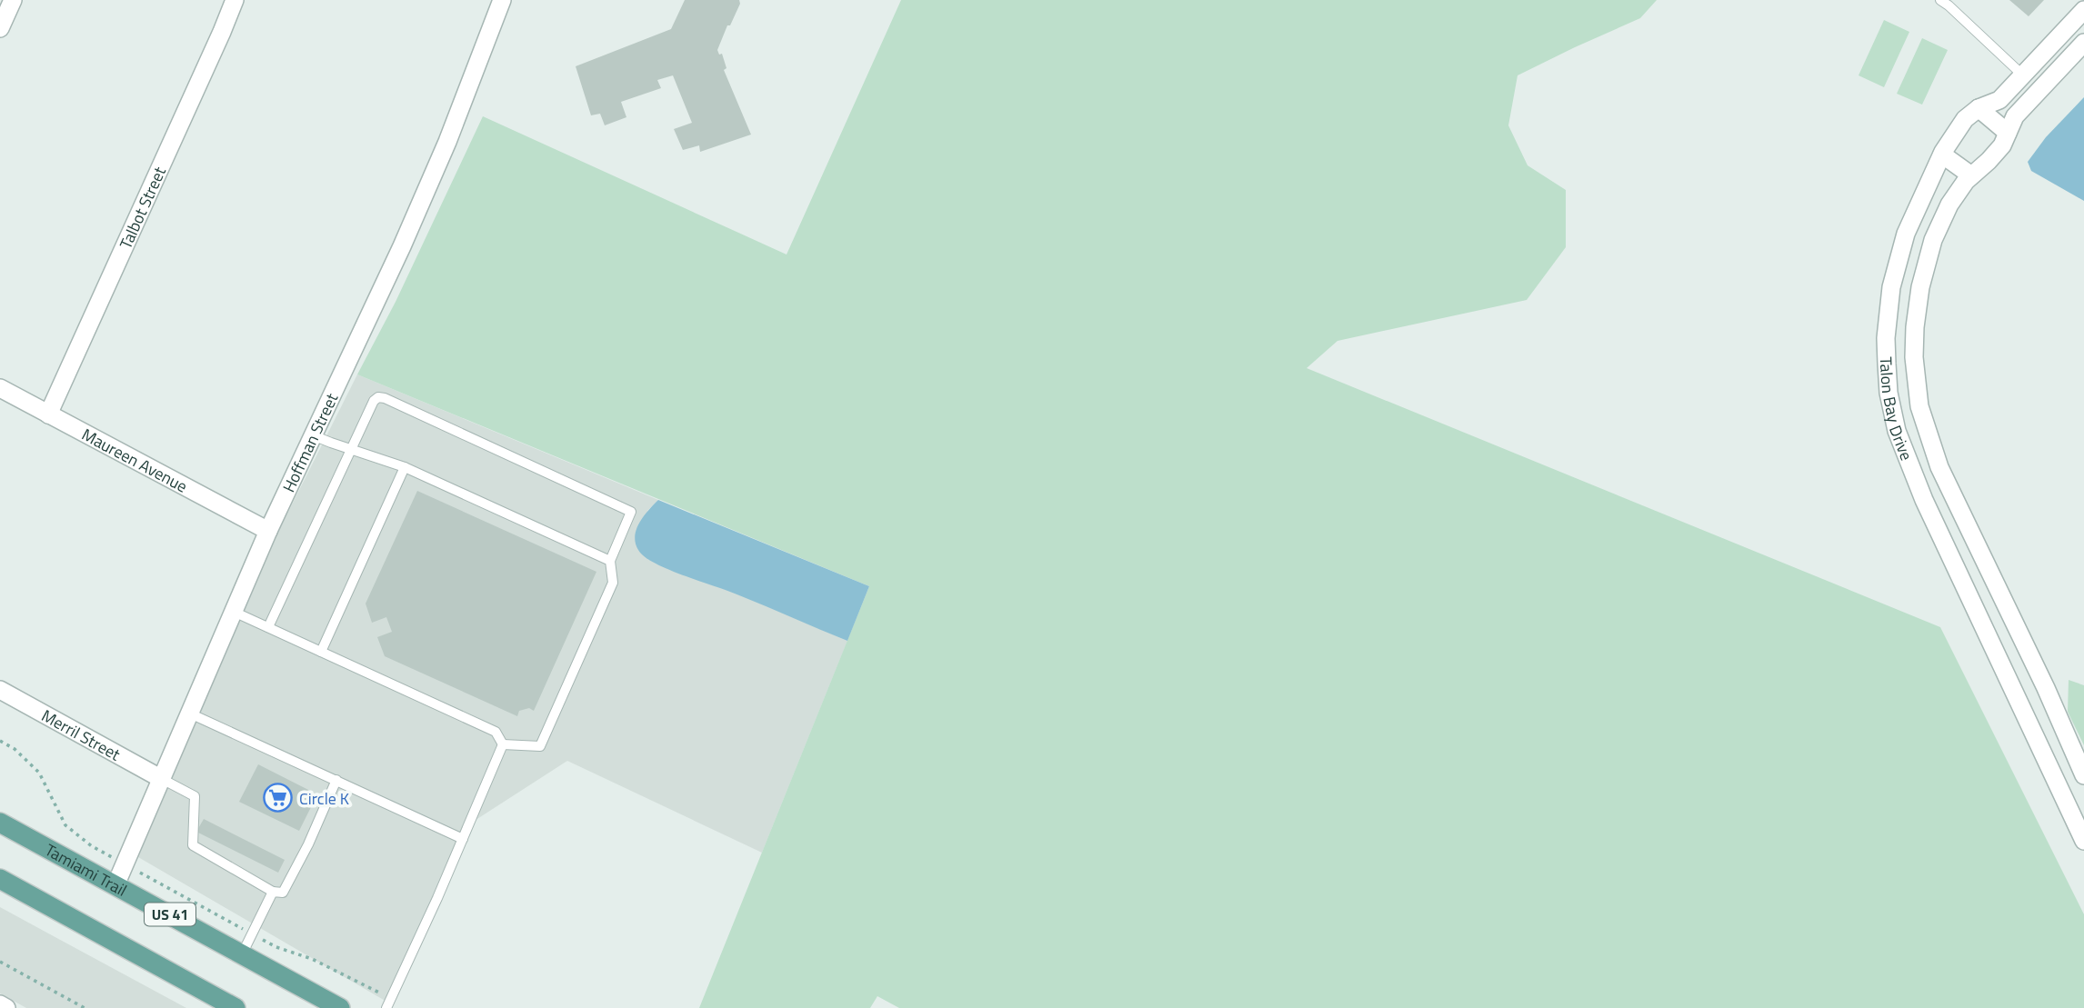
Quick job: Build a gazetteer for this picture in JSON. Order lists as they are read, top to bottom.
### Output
{
  "streets": {
    "main road": ["Tamiami Trail", "US 41"],
    "street": [
      "Talbot Street",
      "Talon Bay Drive",
      "Hoffman Street",
      "Maureen Avenue",
      "Merril Street"
    ]
  },
  "crossings": [
    ["Talbot Street", "Maureen Avenue"],
    ["Hoffman Street", "Maureen Avenue"],
    ["Hoffman Street", "Merril Street"],
    ["Hoffman Street", "Tamiami Trail"]
  ],
  "places": {
    "supermarket": ["Circle K"]
  }
}
